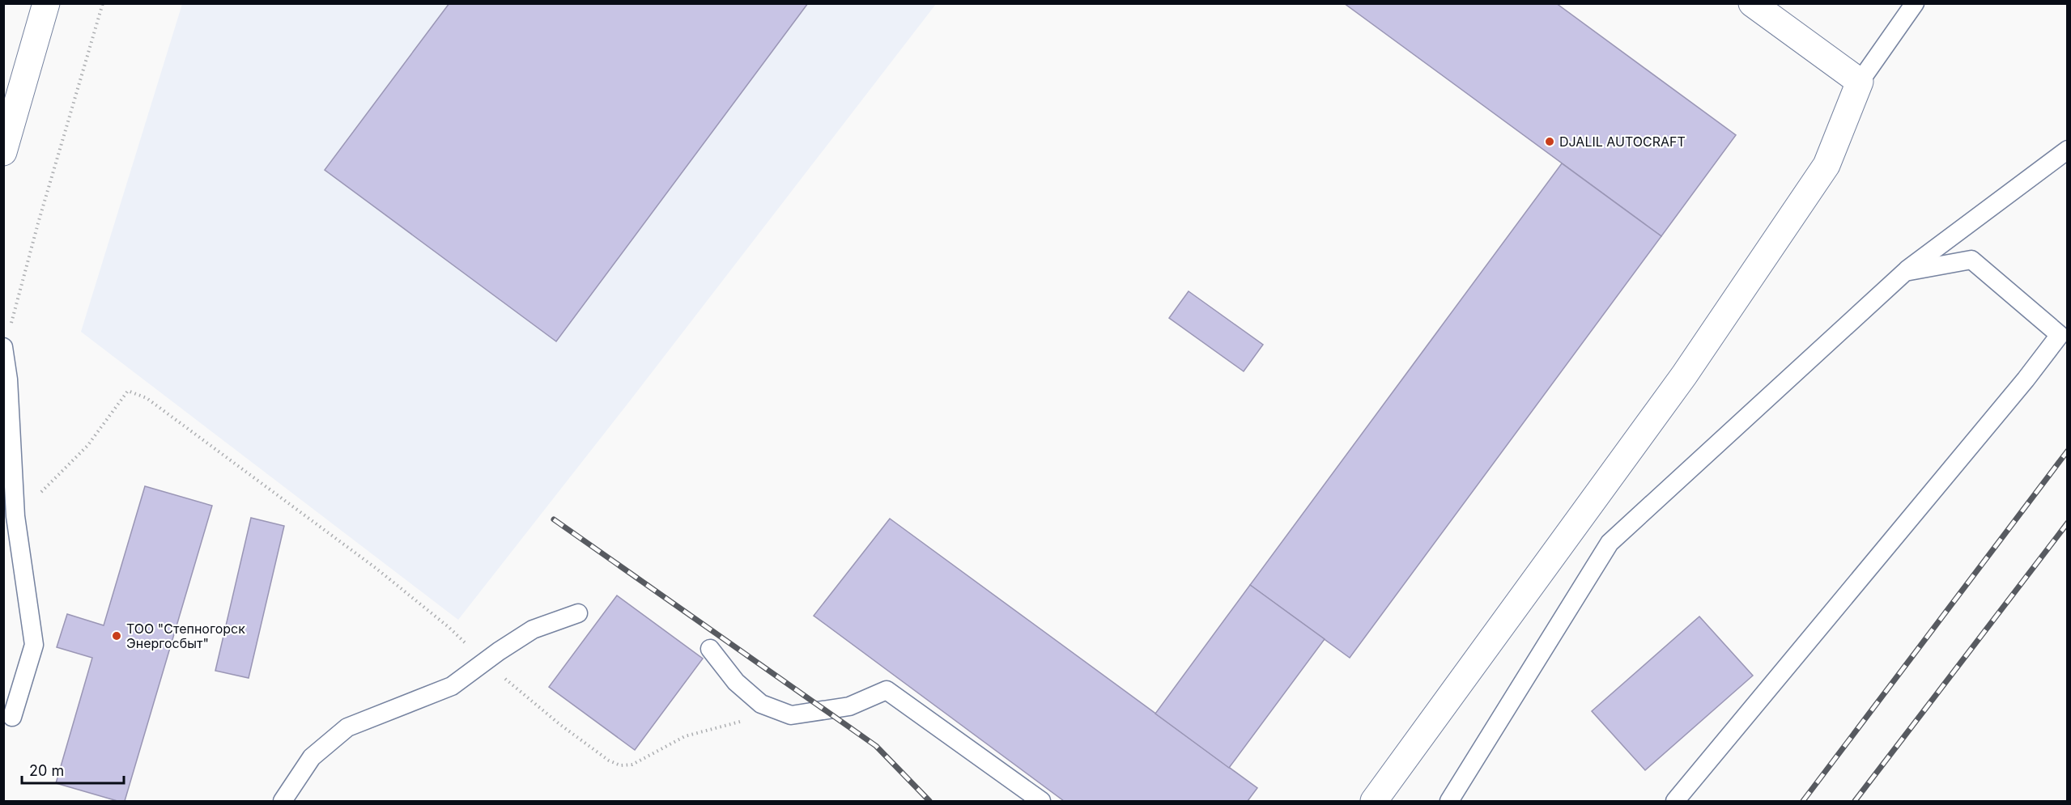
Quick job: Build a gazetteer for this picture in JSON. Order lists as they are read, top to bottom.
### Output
{
  "places": ["DJALIL AUTOCRAFT", "ТОО \"Степногорск Энергосбыт\""],
  "scale_bar": "20 m"
}
